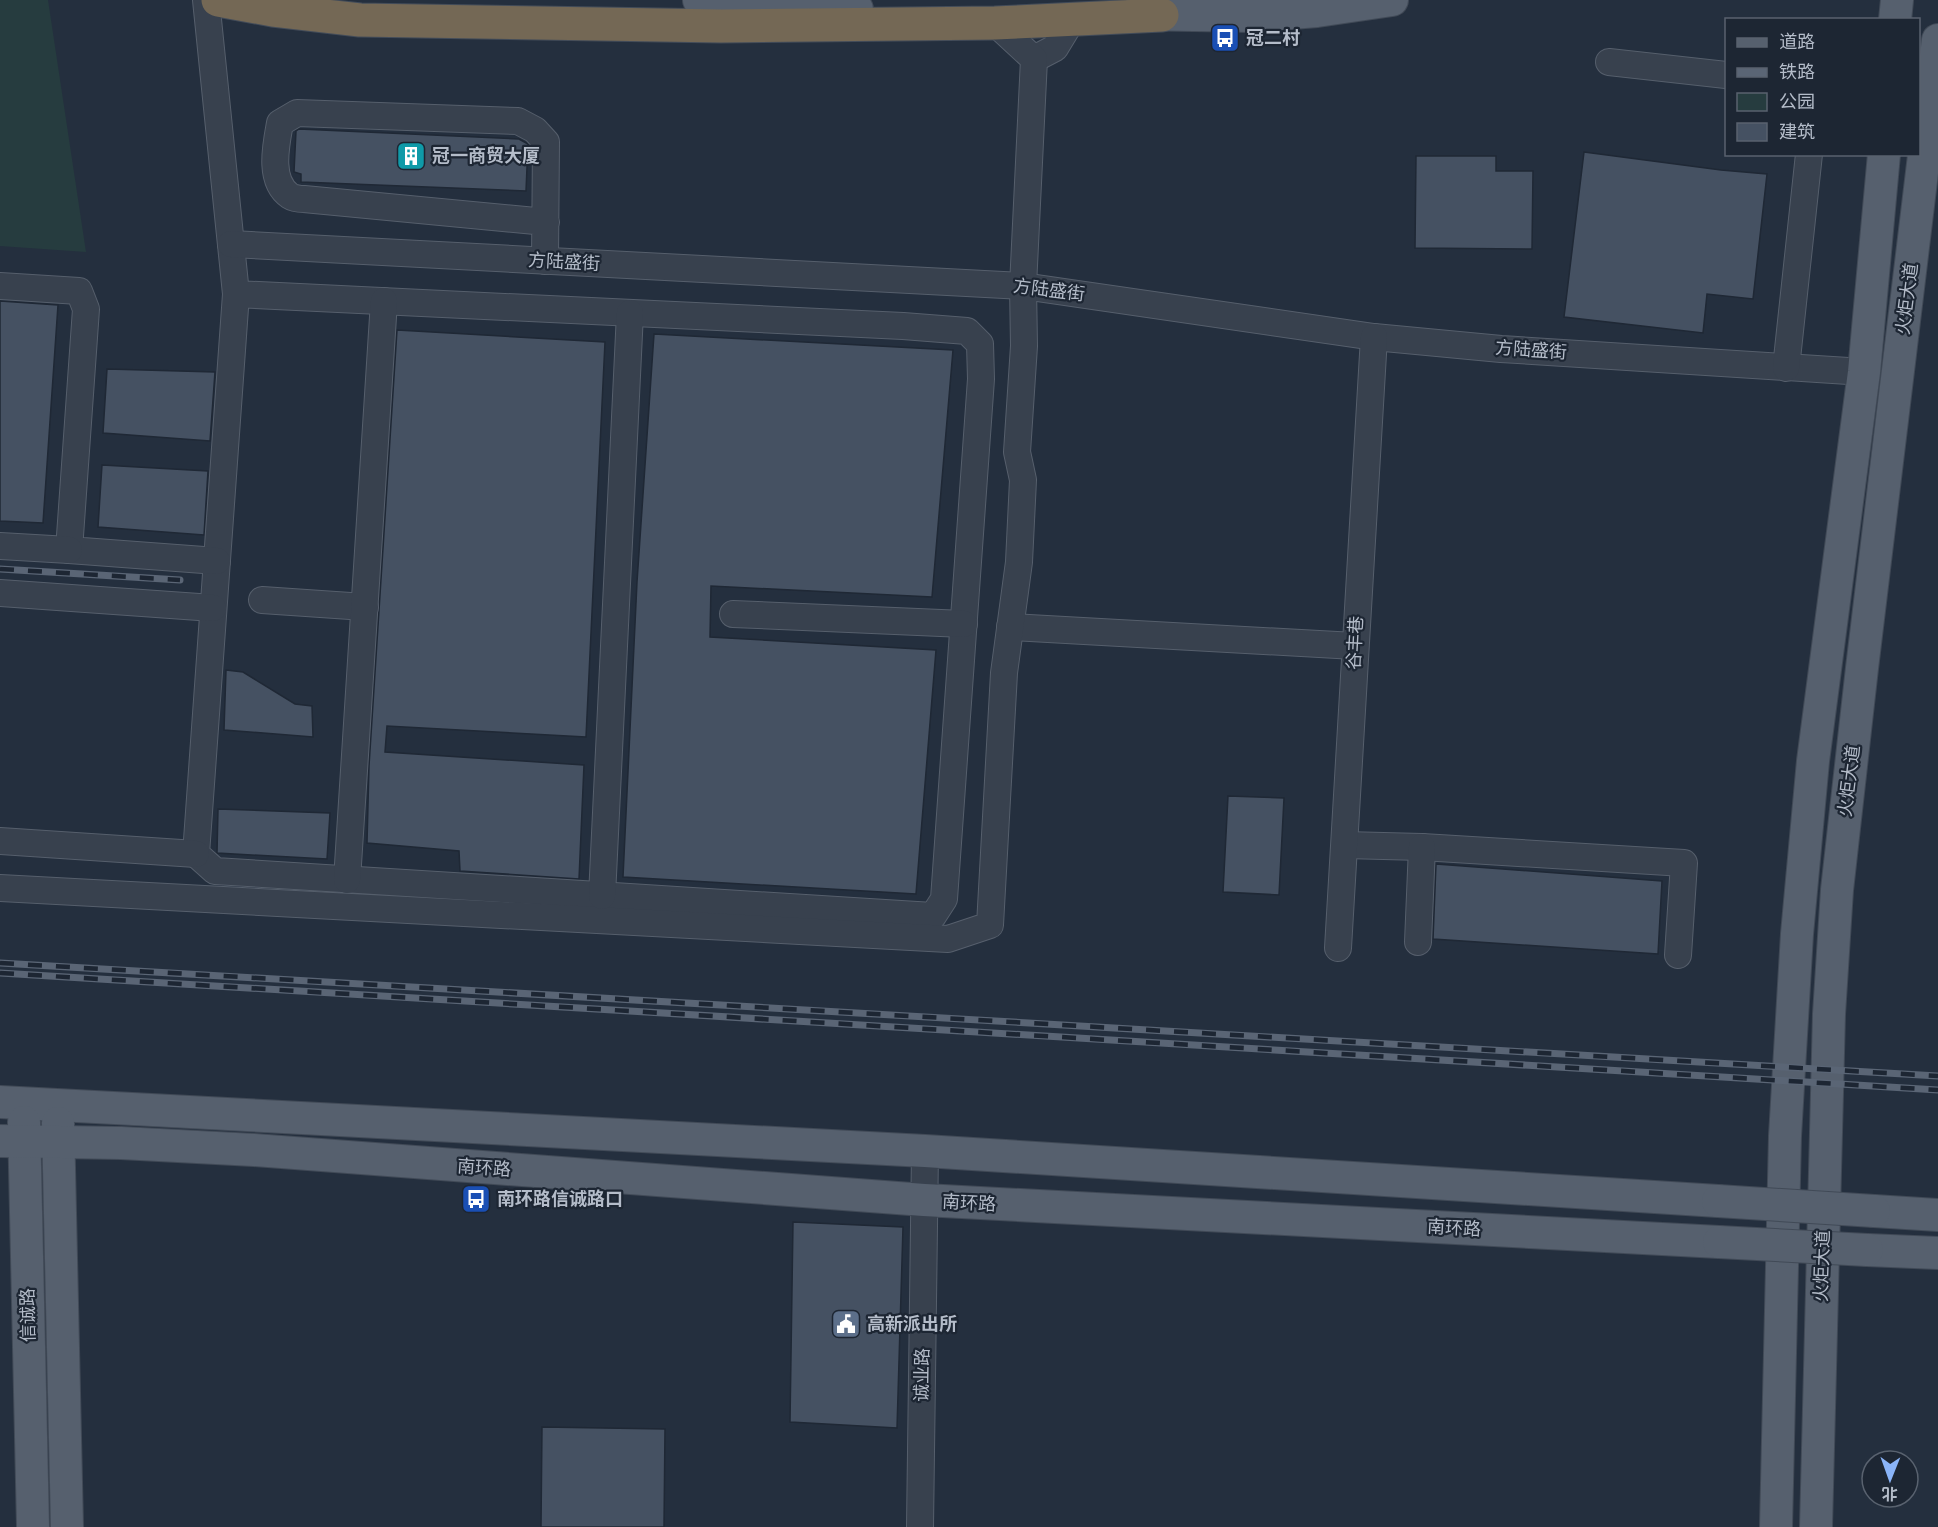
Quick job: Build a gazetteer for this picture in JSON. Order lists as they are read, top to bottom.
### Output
{
  "streets": {
    "main road": ["火炬大道", "南环路", "信诚路"],
    "street": ["方陆盛街", "谷丰巷", "诚业路"]
  },
  "crossings": [
    ["方陆盛街", "火炬大道"],
    ["方陆盛街", "谷丰巷"],
    ["南环路", "信诚路"],
    ["南环路", "诚业路"]
  ],
  "places": {
    "bus stop": ["冠二村", "南环路信诚路口"],
    "building": ["冠一商贸大厦"],
    "public building": ["高新派出所"]
  },
  "legend": [
    "道路",
    "铁路",
    "公园",
    "建筑"
  ],
  "north": "bottom"
}
